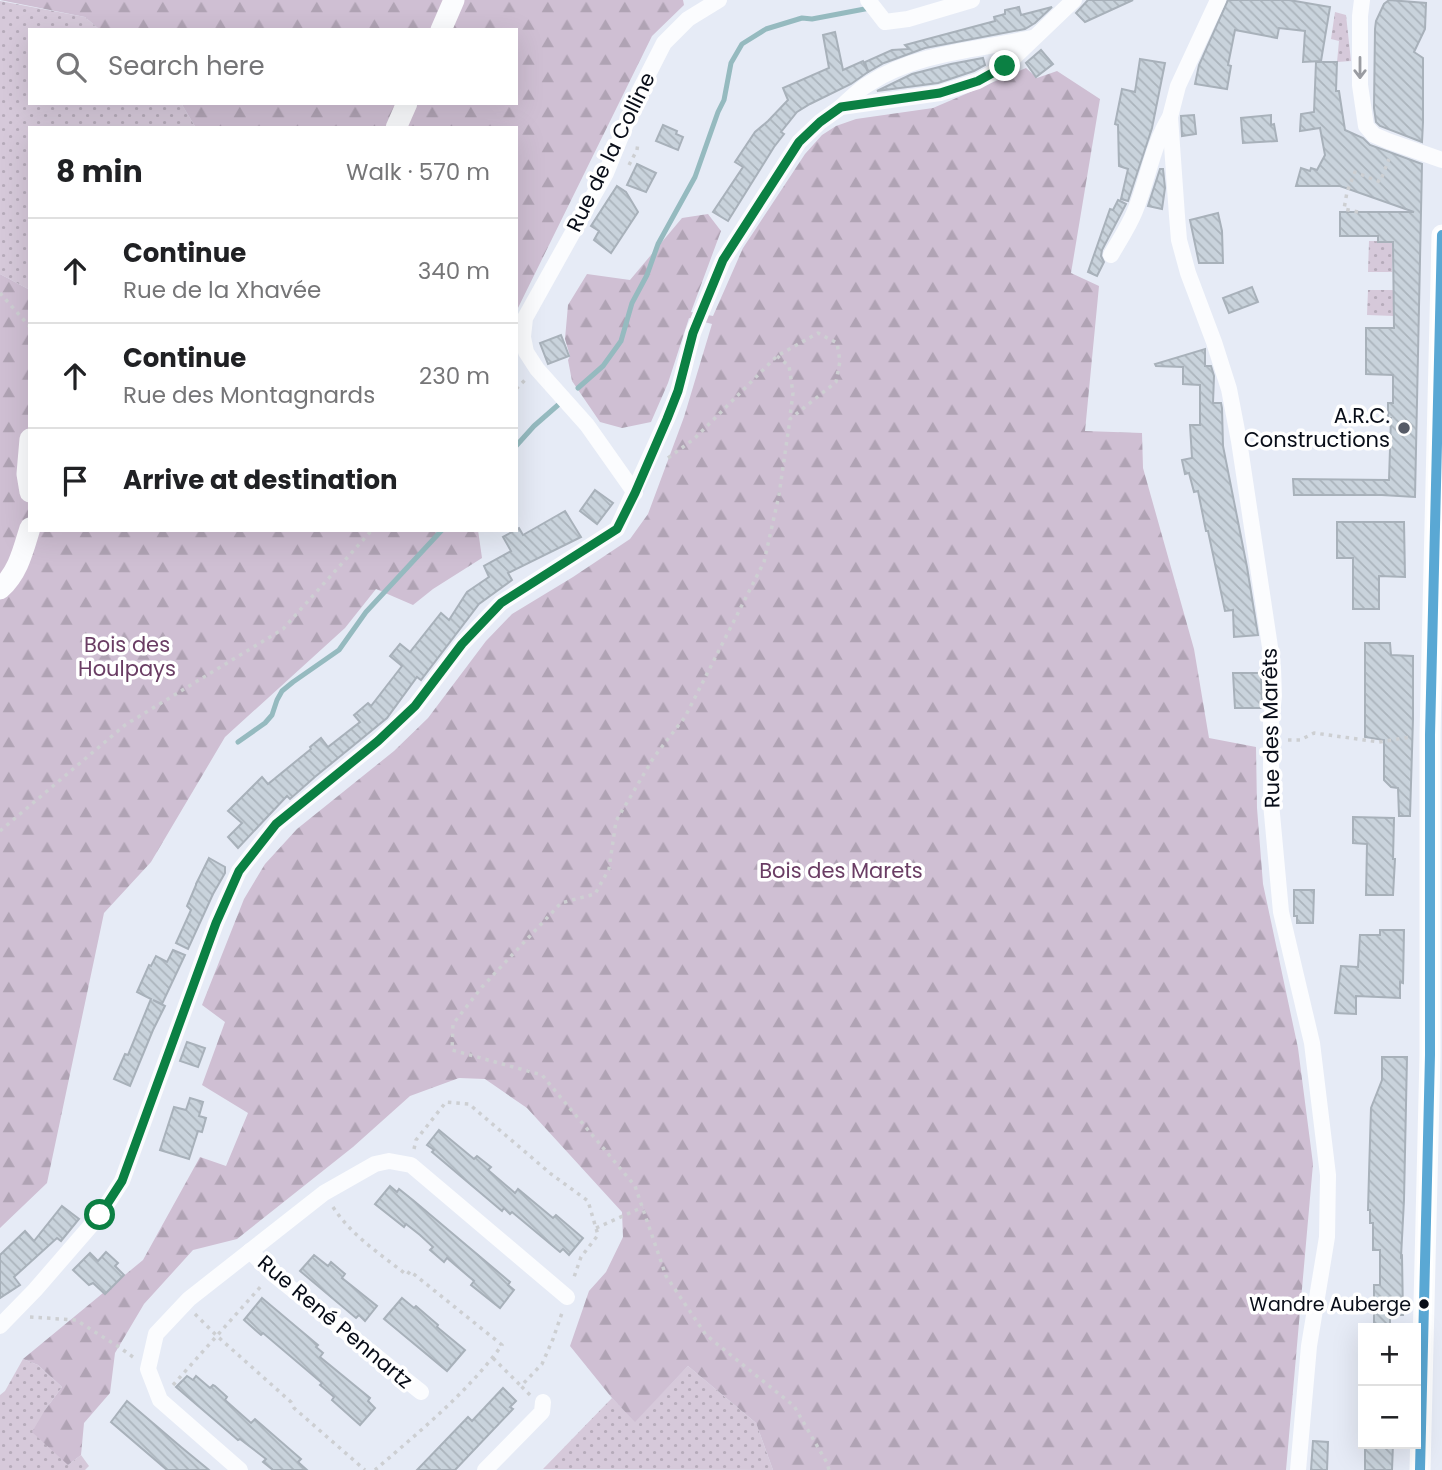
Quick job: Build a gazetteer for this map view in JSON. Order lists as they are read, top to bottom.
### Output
{
  "streets": {
    "street": ["Rue de la Colline", "Rue des Marêts", "Rue René Pennartz"]
  },
  "parks": ["Bois des Houlpays", "Bois des Marets"],
  "places": ["A.R.C. Constructions", "Wandre Auberge"],
  "page": {
    "search": "Search here",
    "heading": ["8 min", "Walk · 570 m"],
    "list": [
      ["Continue", "Rue de la Xhavée", "340 m"],
      ["Continue", "Rue des Montagnards", "230 m"],
      "Arrive at destination"
    ],
    "map_buttons": ["+", "−"]
  }
}
